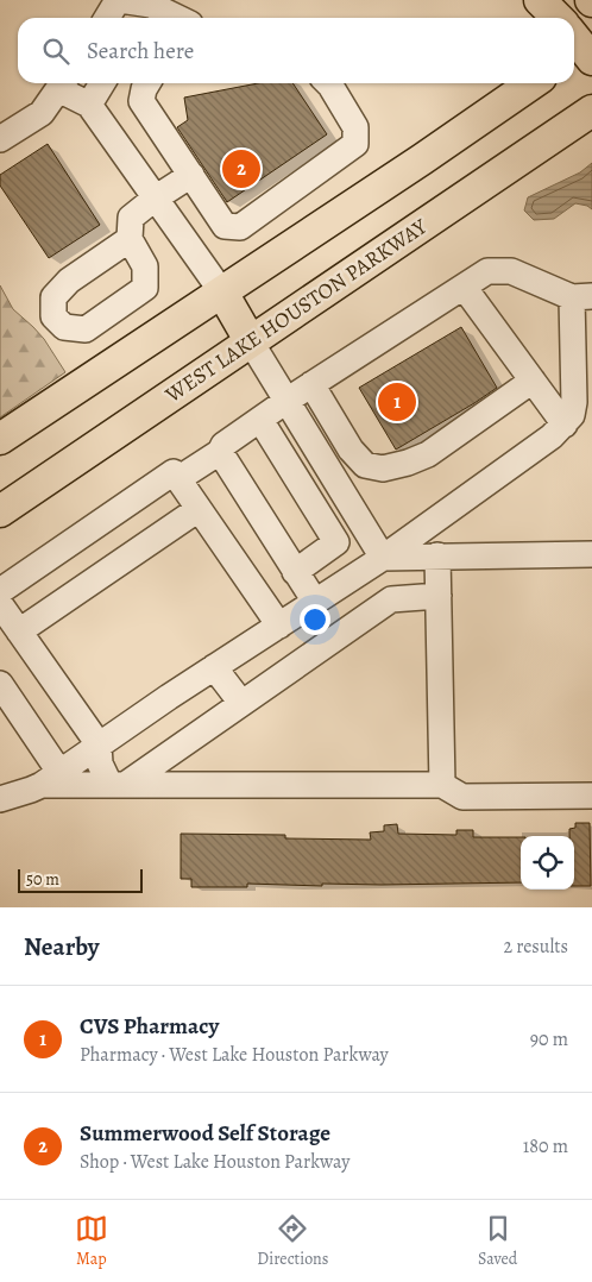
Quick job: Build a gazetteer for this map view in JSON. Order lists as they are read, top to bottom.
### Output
{
  "streets": {
    "main road": ["WEST LAKE HOUSTON PARKWAY"]
  },
  "scale_bar": "50 m",
  "page": {
    "search": "Search here",
    "pins": ["2", "1"],
    "scale": "50 m",
    "heading": ["Nearby", "2 results"],
    "list": [
      {
        "mark": "1",
        "name": "CVS Pharmacy",
        "note": "Pharmacy · West Lake Houston Parkway",
        "value": "90 m"
      },
      {
        "mark": "2",
        "name": "Summerwood Self Storage",
        "note": "Shop · West Lake Houston Parkway",
        "value": "180 m"
      }
    ],
    "nav": ["Map", "Directions", "Saved"]
  }
}
